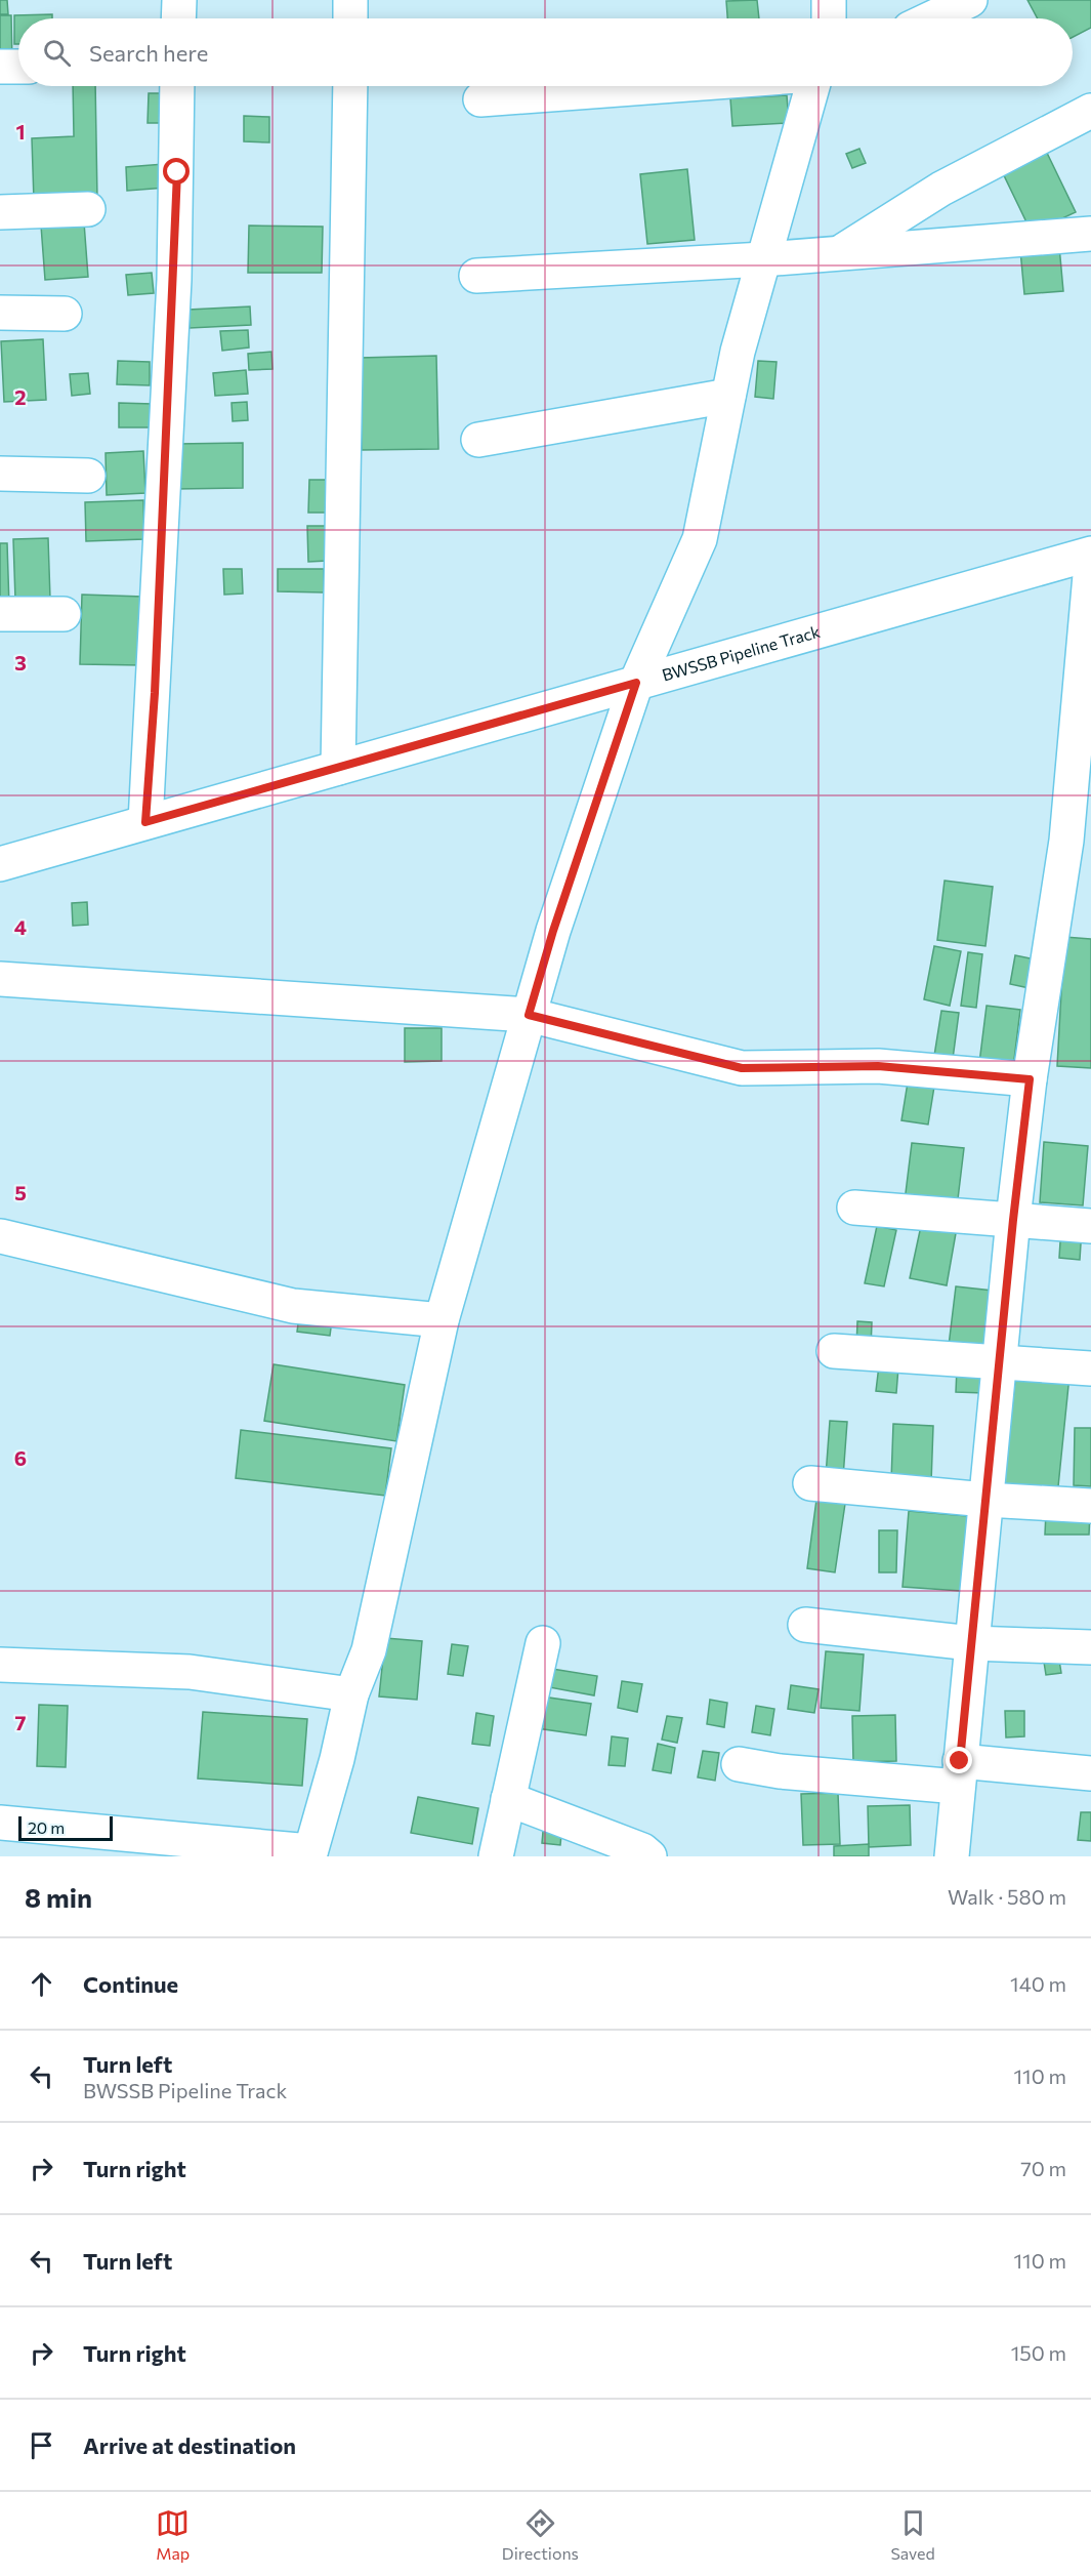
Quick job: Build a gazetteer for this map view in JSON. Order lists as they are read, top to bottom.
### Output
{
  "streets": {
    "street": ["BWSSB Pipeline Track"]
  },
  "scale_bar": "20 m",
  "page": {
    "search": "Search here",
    "scale": "20 m",
    "heading": ["8 min", "Walk · 580 m"],
    "list": [
      ["Continue", "140 m"],
      ["Turn left", "BWSSB Pipeline Track", "110 m"],
      ["Turn right", "70 m"],
      ["Turn left", "110 m"],
      ["Turn right", "150 m"],
      "Arrive at destination"
    ],
    "nav": ["Map", "Directions", "Saved"]
  },
  "grid": {
    "rows": [
      "1",
      "2",
      "3",
      "4",
      "5",
      "6",
      "7"
    ]
  }
}
